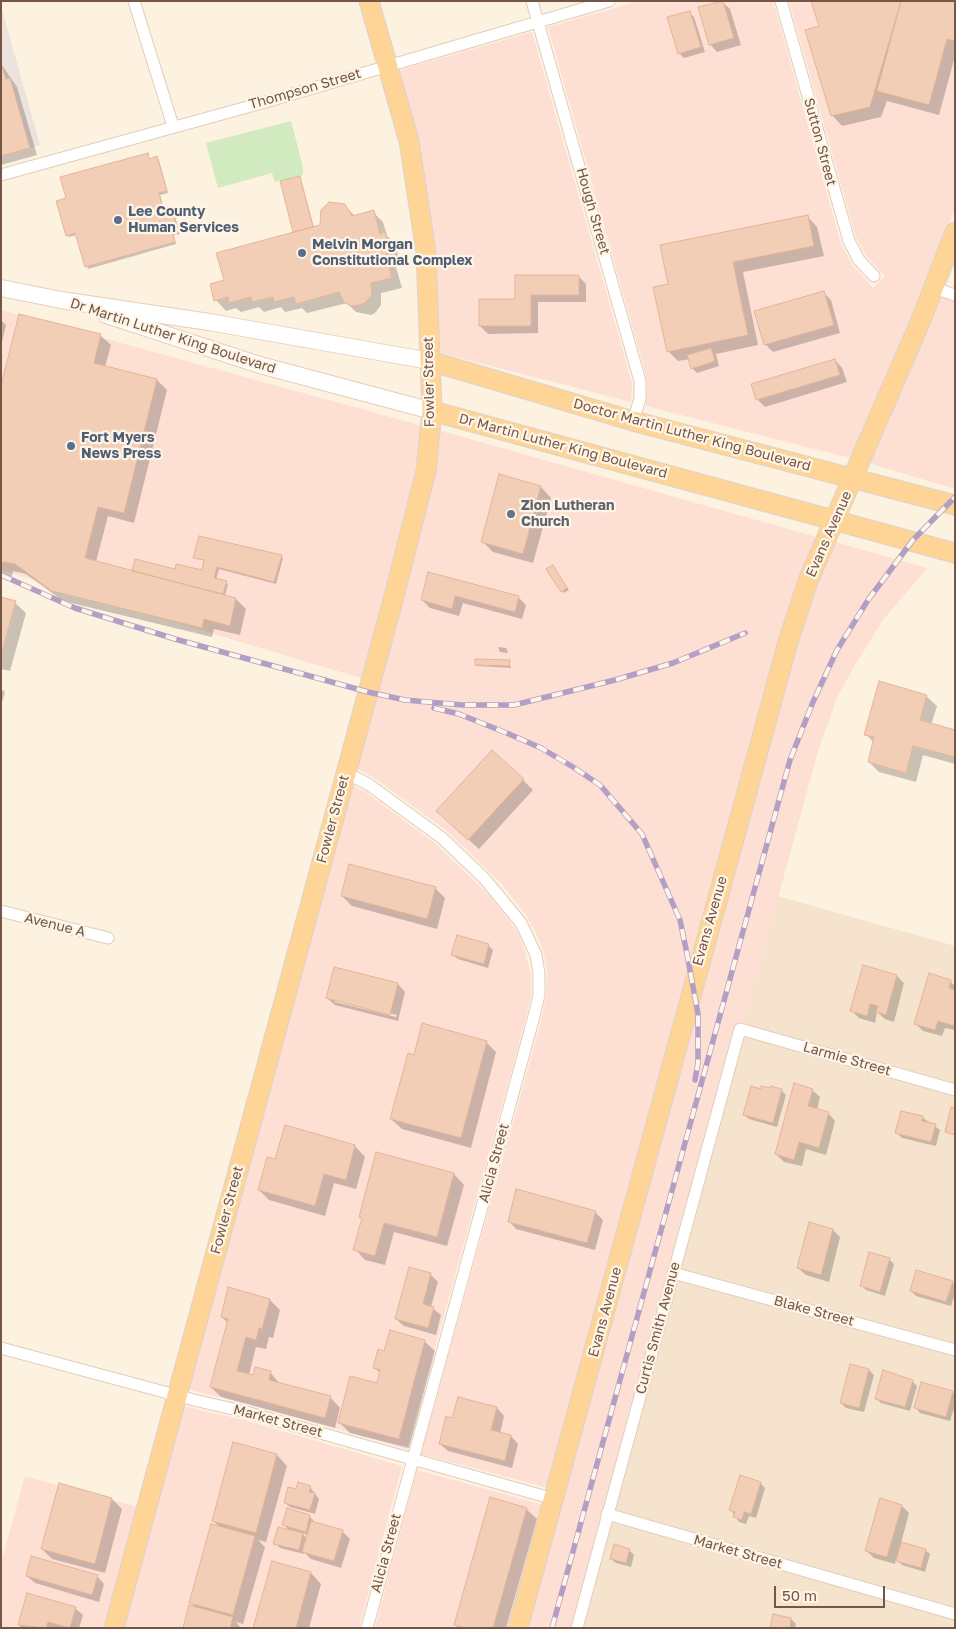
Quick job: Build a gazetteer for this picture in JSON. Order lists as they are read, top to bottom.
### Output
{
  "streets": {
    "main road": [
      "Dr Martin Luther King Boulevard",
      "Fowler Street",
      "Doctor Martin Luther King Boulevard",
      "Evans Avenue"
    ],
    "street": [
      "Thompson Street",
      "Sutton Street",
      "Hough Street",
      "Avenue A",
      "Larmie Street",
      "Alicia Street",
      "Blake Street",
      "Curtis Smith Avenue",
      "Market Street"
    ]
  },
  "crossings": [
    ["Thompson Street", "Hough Street"],
    ["Thompson Street", "Fowler Street"],
    ["Hough Street", "Doctor Martin Luther King Boulevard"],
    ["Dr Martin Luther King Boulevard", "Fowler Street"],
    ["Dr Martin Luther King Boulevard", "Doctor Martin Luther King Boulevard"],
    ["Dr Martin Luther King Boulevard", "Evans Avenue"],
    ["Fowler Street", "Doctor Martin Luther King Boulevard"],
    ["Fowler Street", "Alicia Street"],
    ["Fowler Street", "Market Street"],
    ["Doctor Martin Luther King Boulevard", "Evans Avenue"],
    ["Evans Avenue", "Market Street"],
    ["Larmie Street", "Curtis Smith Avenue"],
    ["Alicia Street", "Market Street"],
    ["Blake Street", "Curtis Smith Avenue"],
    ["Curtis Smith Avenue", "Market Street"]
  ],
  "places": [
    "Lee County Human Services",
    "Melvin Morgan Constitutional Complex",
    "Fort Myers News Press",
    "Zion Lutheran Church"
  ],
  "scale_bar": "50 m"
}
